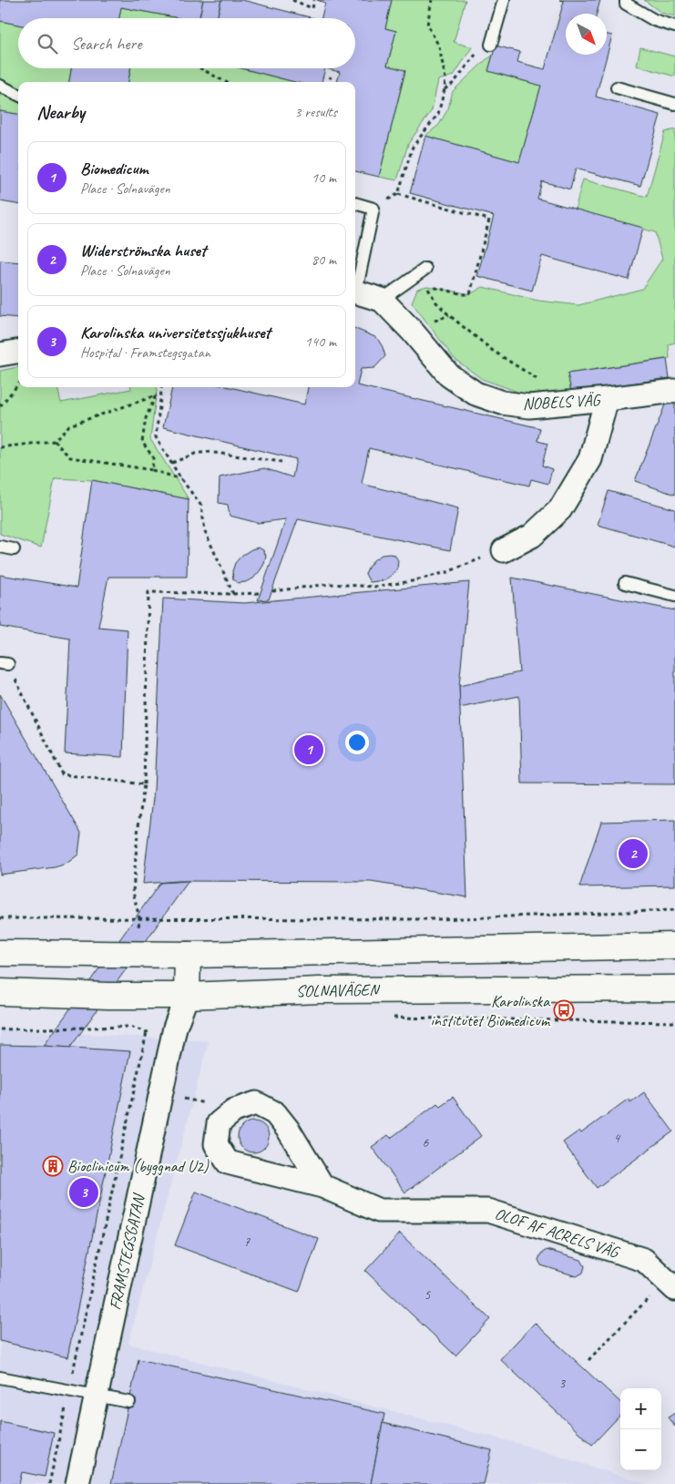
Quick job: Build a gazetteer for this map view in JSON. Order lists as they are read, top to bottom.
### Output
{
  "streets": {
    "main road": ["SOLNAVÄGEN"],
    "street": ["NOBELS VÄG", "OLOF AF ACRELS VÄG", "FRAMSTEGSGATAN"]
  },
  "crossings": [
    ["SOLNAVÄGEN", "FRAMSTEGSGATAN"]
  ],
  "places": {
    "bus stop": ["Karolinska institutet Biomedicum"],
    "building": ["Bioclinicum (byggnad U2)"]
  },
  "house_numbers": [
    "4",
    "6",
    "7",
    "5",
    "3"
  ],
  "north": "bottom right",
  "page": {
    "search": "Search here",
    "heading": ["Nearby", "3 results"],
    "list": [
      {
        "mark": "1",
        "name": "Biomedicum",
        "note": "Place · Solnavägen",
        "value": "10 m"
      },
      {
        "mark": "2",
        "name": "Widerströmska huset",
        "note": "Place · Solnavägen",
        "value": "80 m"
      },
      {
        "mark": "3",
        "name": "Karolinska universitetssjukhuset",
        "note": "Hospital · Framstegsgatan",
        "value": "140 m"
      }
    ],
    "pins": ["1", "2", "3"],
    "map_buttons": ["+", "−"]
  }
}
